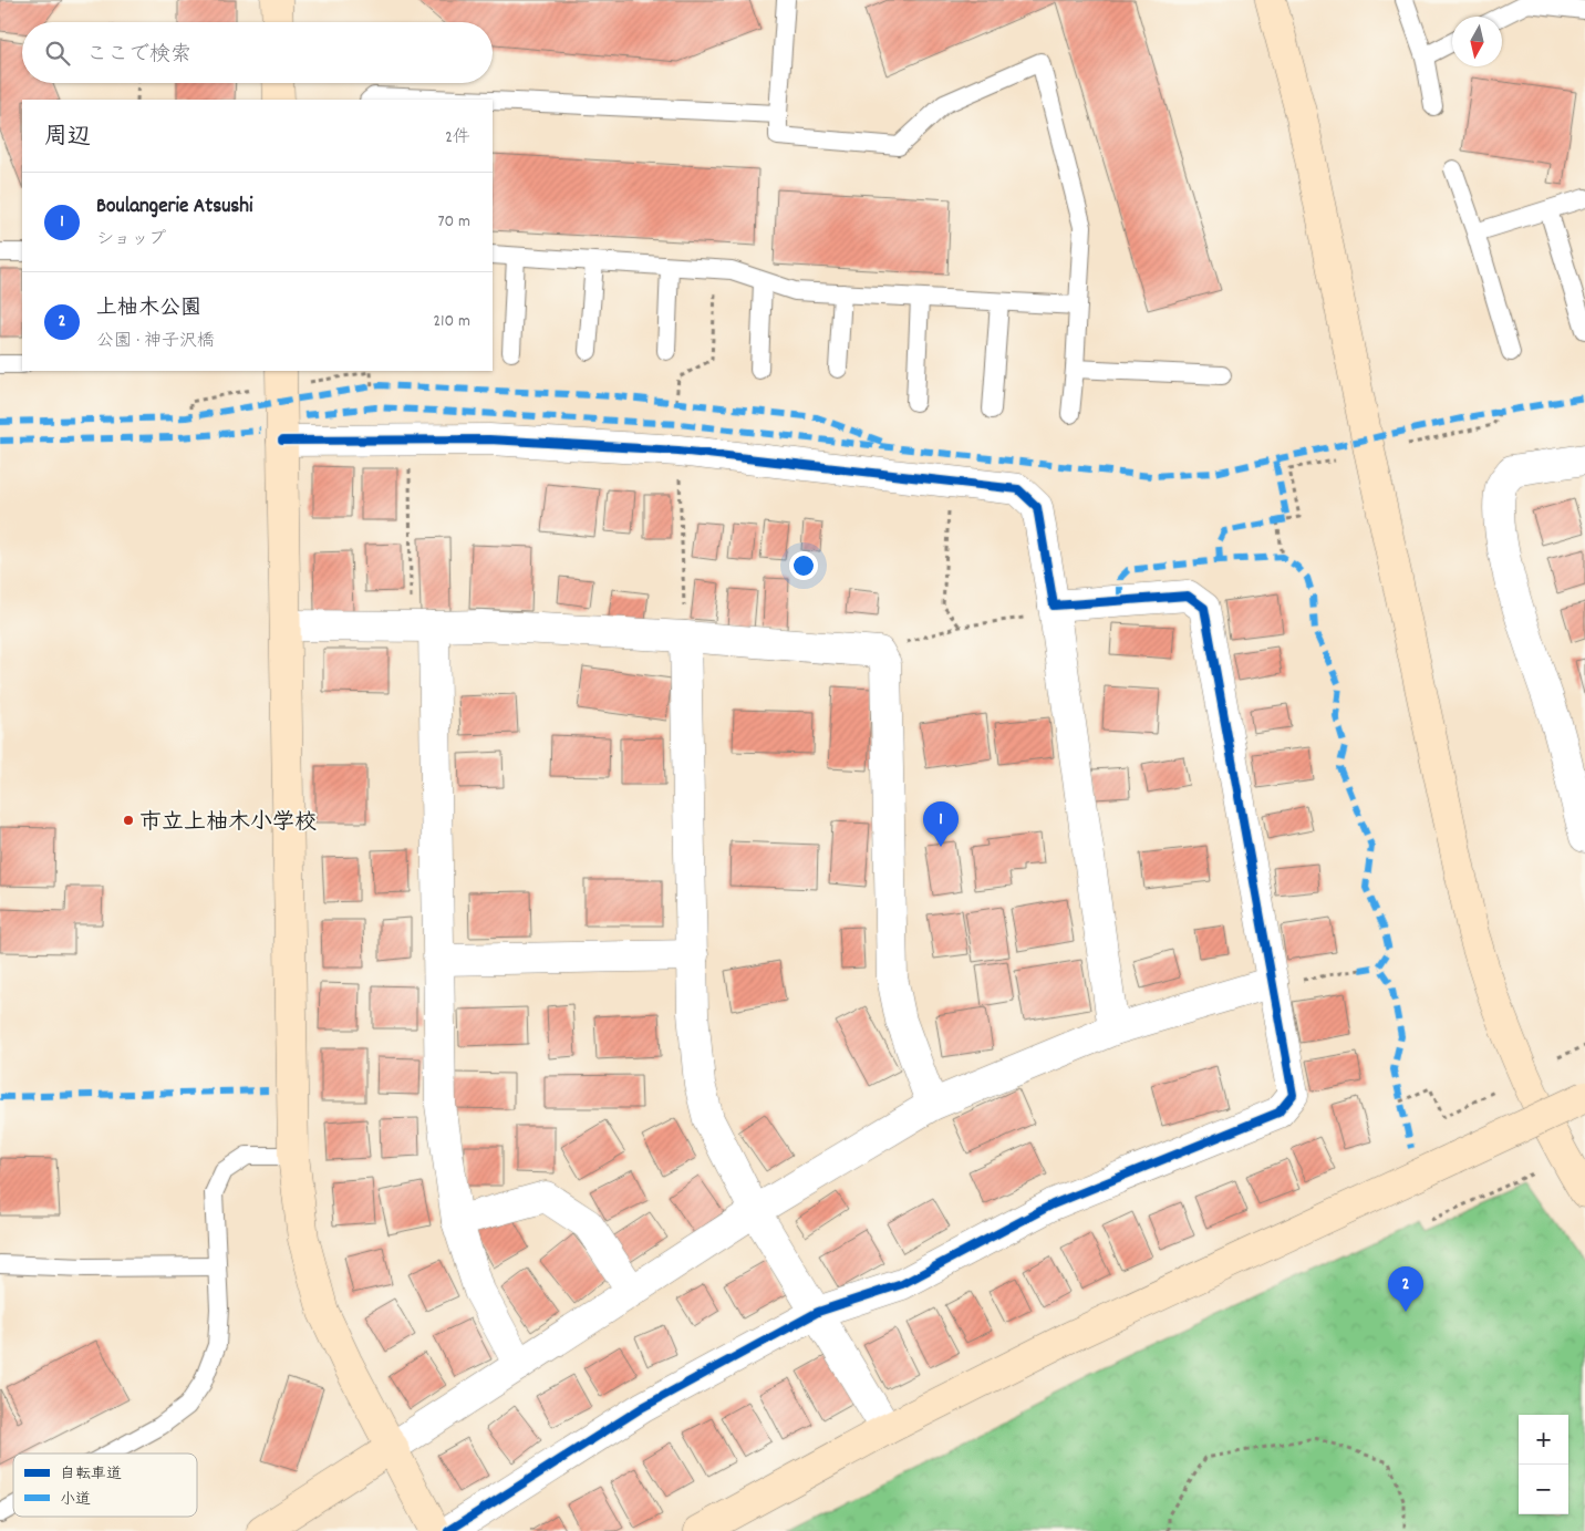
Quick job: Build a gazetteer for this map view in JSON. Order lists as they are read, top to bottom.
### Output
{
  "places": ["市立上柚木小学校"],
  "legend": ["自転車道", "小道"],
  "north": "bottom",
  "page": {
    "search": "ここで検索",
    "heading": ["周辺", "2件"],
    "list": [
      {
        "mark": "1",
        "name": "Boulangerie Atsushi",
        "note": "ショップ",
        "value": "70 m"
      },
      {
        "mark": "2",
        "name": "上柚木公園",
        "note": "公園 · 神子沢橋",
        "value": "210 m"
      }
    ],
    "pins": ["1", "2"],
    "map_buttons": ["+", "−"]
  }
}
